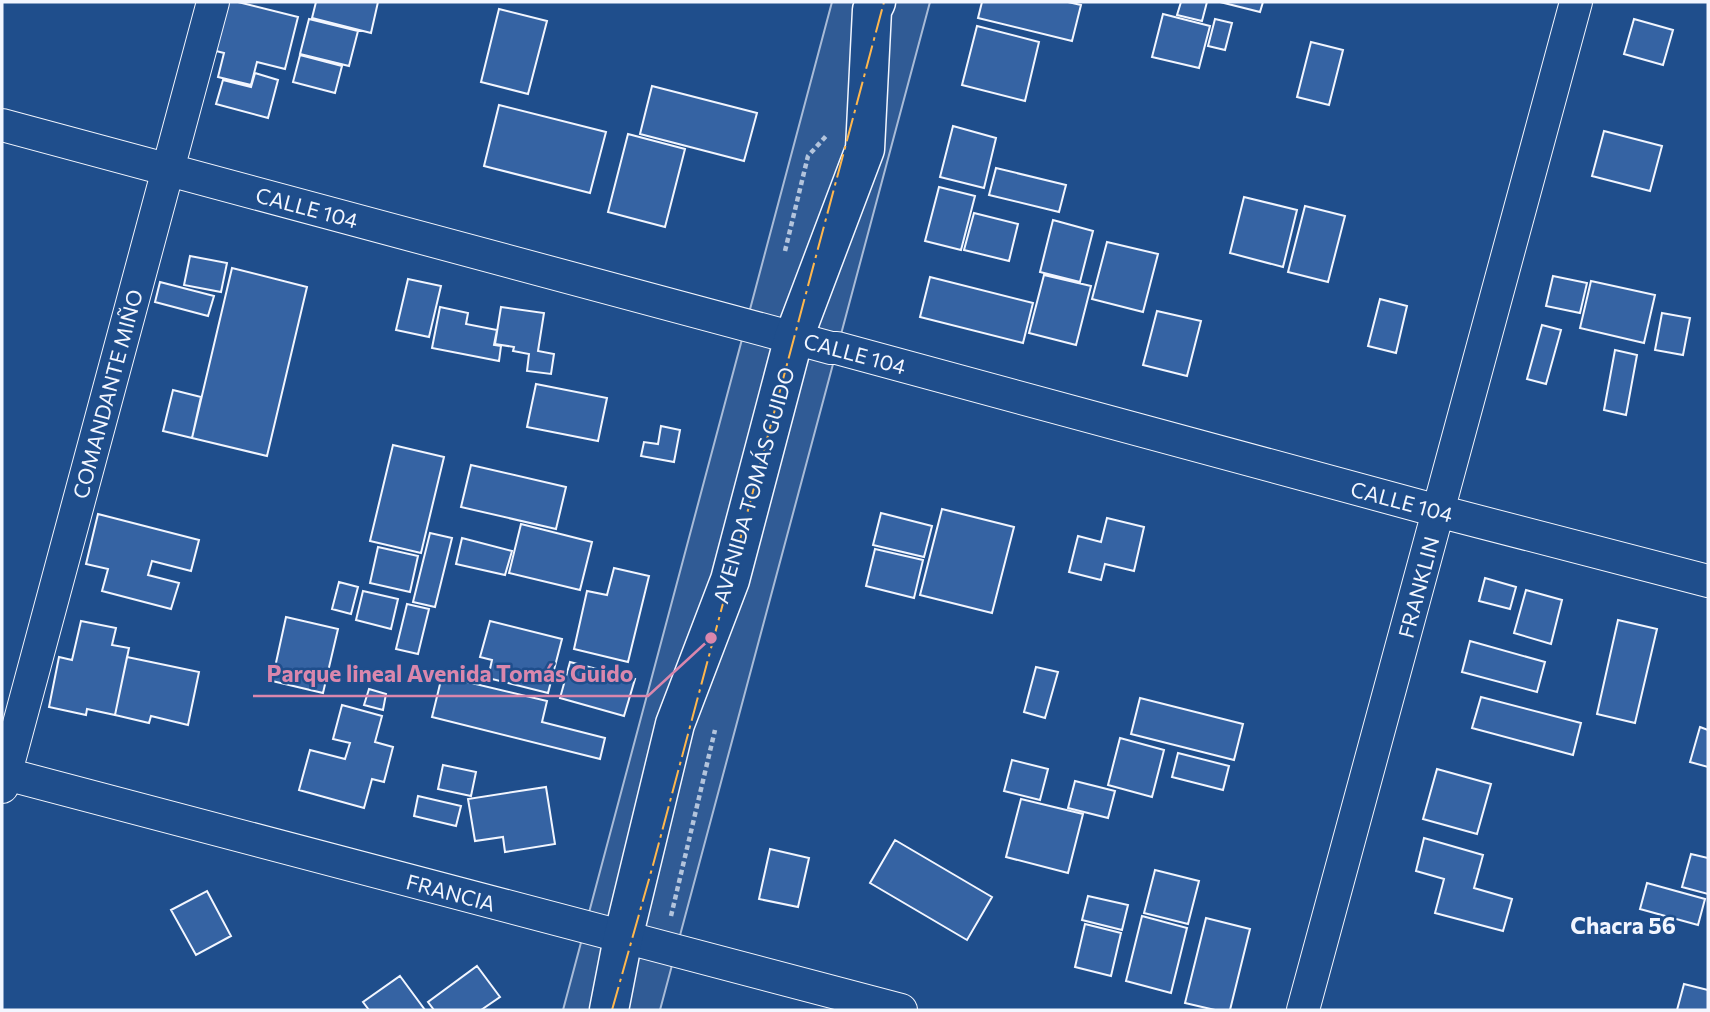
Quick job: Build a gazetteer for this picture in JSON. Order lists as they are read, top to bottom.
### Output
{
  "streets": {
    "main road": ["AVENIDA TOMÁS GUIDO"],
    "street": [
      "CALLE 104",
      "COMANDANTE MIÑO",
      "FRANKLIN",
      "FRANCIA"
    ]
  },
  "crossings": [
    ["CALLE 104", "COMANDANTE MIÑO"],
    ["CALLE 104", "AVENIDA TOMÁS GUIDO"],
    ["CALLE 104", "FRANKLIN"],
    ["COMANDANTE MIÑO", "FRANCIA"],
    ["AVENIDA TOMÁS GUIDO", "FRANCIA"]
  ],
  "districts": ["Chacra 56"],
  "places": ["Parque lineal Avenida Tomás Guido"]
}
